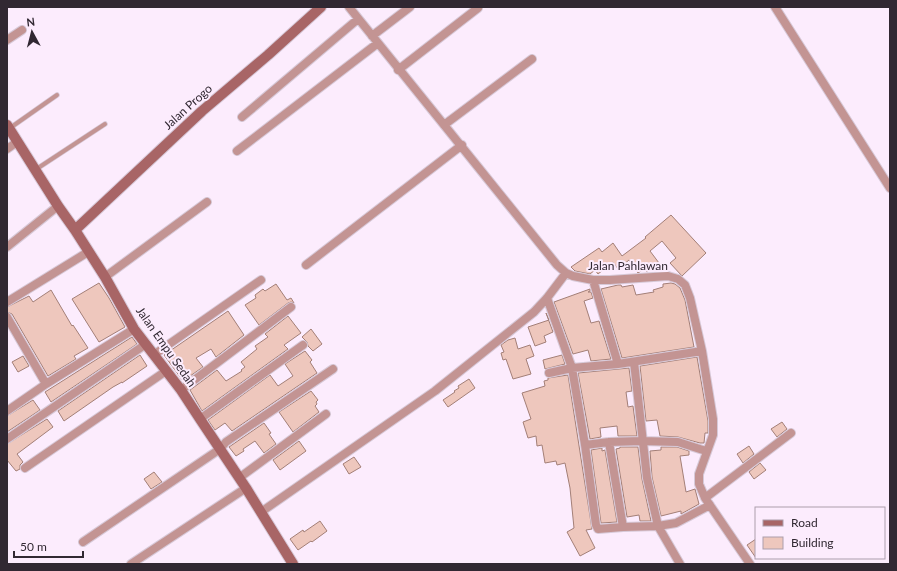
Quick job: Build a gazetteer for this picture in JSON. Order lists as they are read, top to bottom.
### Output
{
  "streets": {
    "street": ["Jalan Progo", "Jalan Pahlawan", "Jalan Empu Sedah"]
  },
  "crossings": [
    ["Jalan Progo", "Jalan Empu Sedah"]
  ],
  "legend": ["Road", "Building"],
  "scale_bar": "50 m",
  "north": "top"
}
